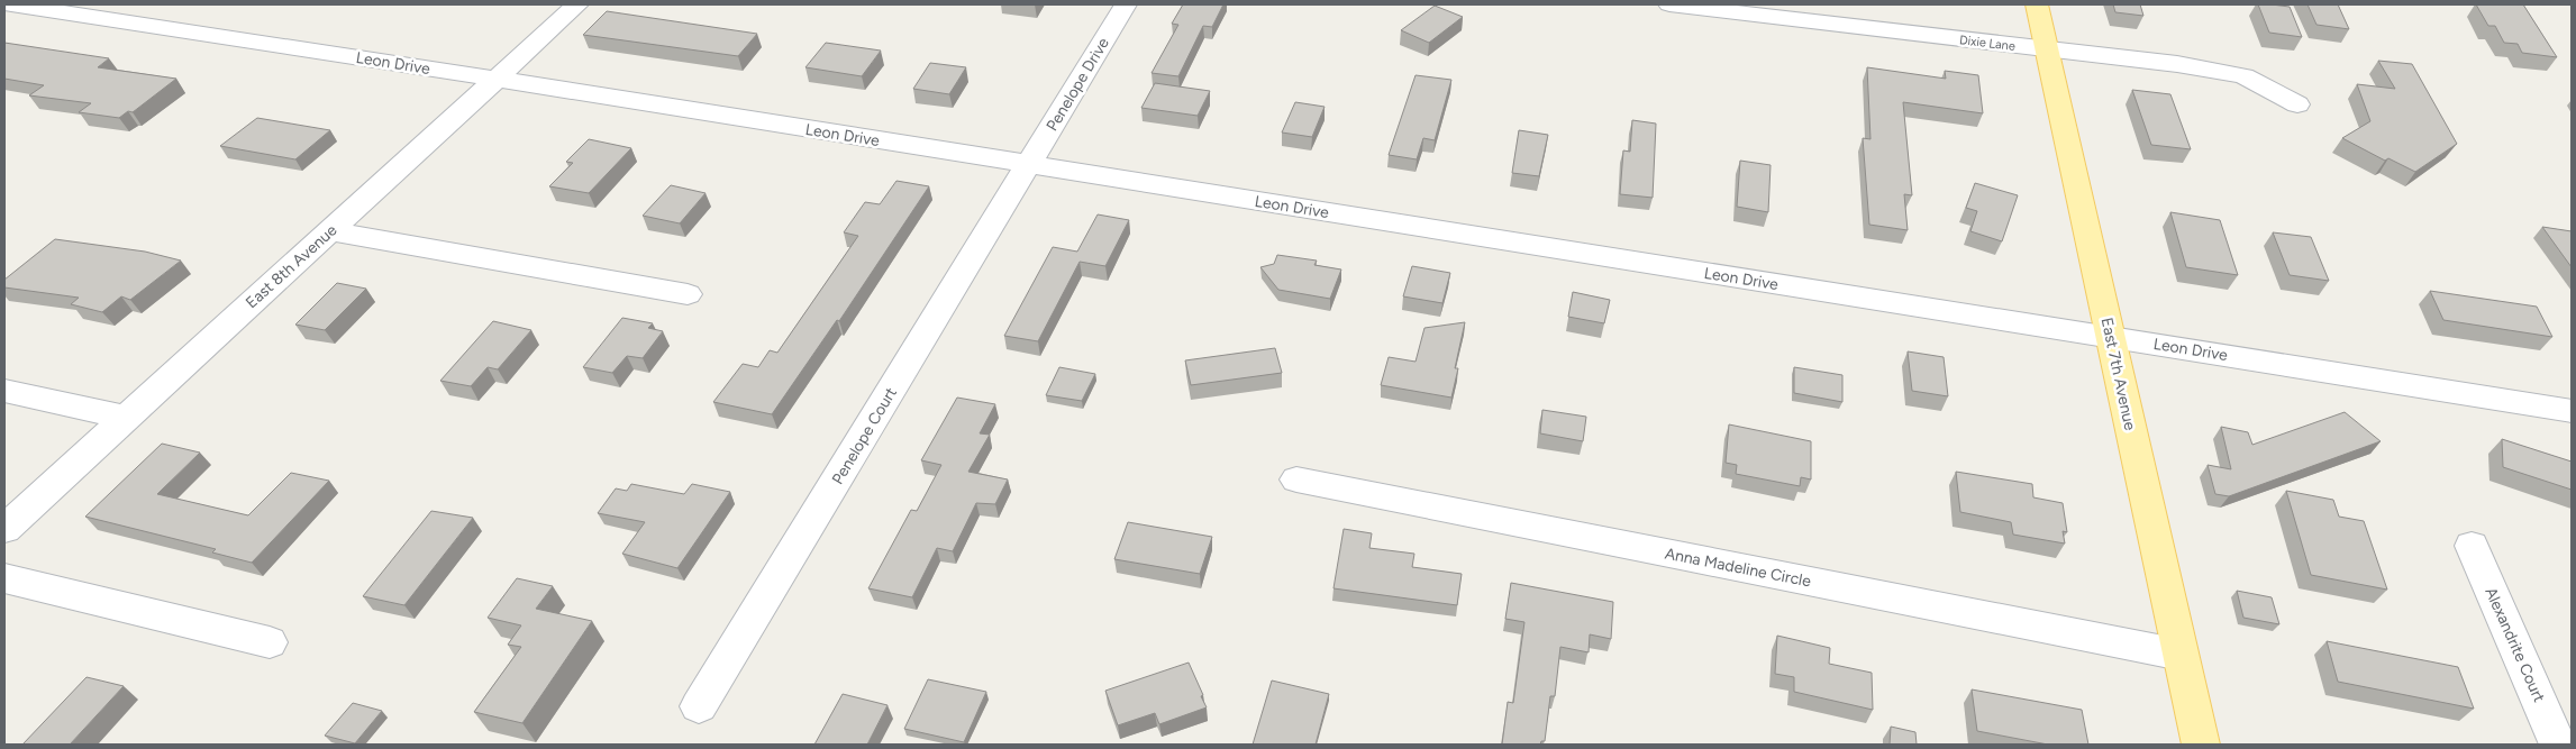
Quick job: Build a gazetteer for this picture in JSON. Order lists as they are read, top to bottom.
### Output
{
  "streets": {
    "main road": ["East 7th Avenue"],
    "street": [
      "Dixie Lane",
      "Leon Drive",
      "Penelope Drive",
      "East 8th Avenue",
      "Penelope Court",
      "Anna Madeline Circle",
      "Alexandrite Court"
    ]
  },
  "crossings": [
    ["Dixie Lane", "East 7th Avenue"],
    ["Leon Drive", "Penelope Drive"],
    ["Leon Drive", "East 8th Avenue"],
    ["Leon Drive", "East 7th Avenue"],
    ["Leon Drive", "Penelope Court"],
    ["Penelope Drive", "Penelope Court"],
    ["East 7th Avenue", "Anna Madeline Circle"]
  ]
}
